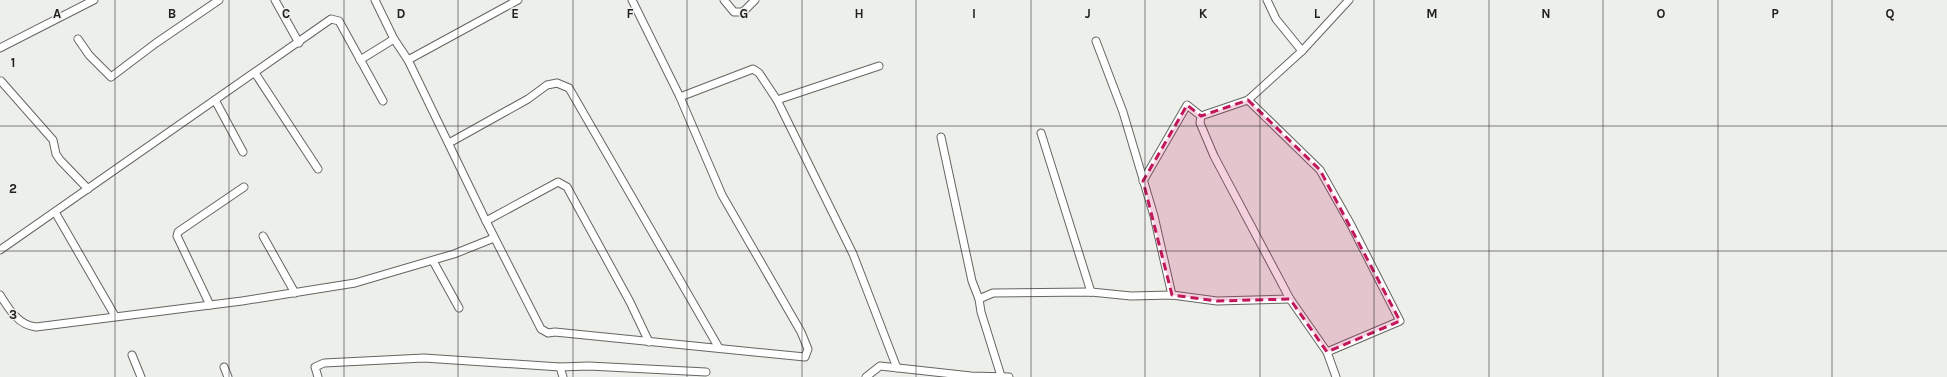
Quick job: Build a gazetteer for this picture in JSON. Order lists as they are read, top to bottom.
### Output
{
  "grid": {
    "columns": [
      "A",
      "B",
      "C",
      "D",
      "E",
      "F",
      "G",
      "H",
      "I",
      "J",
      "K",
      "L",
      "M",
      "N",
      "O",
      "P",
      "Q"
    ],
    "rows": ["1", "2", "3"]
  }
}
